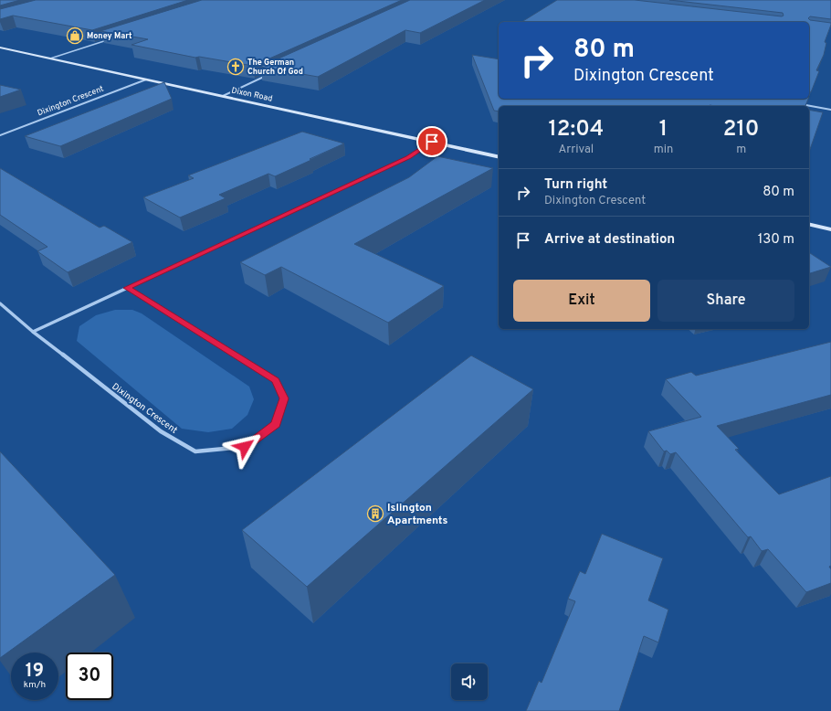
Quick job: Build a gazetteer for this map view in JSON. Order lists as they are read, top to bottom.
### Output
{
  "streets": {
    "main road": ["Dixon Road"],
    "street": ["Dixington Crescent"]
  },
  "crossings": [
    ["Dixon Road", "Dixington Crescent"]
  ],
  "places": {
    "shop": ["Money Mart"],
    "church": ["The German Church Of God"],
    "building": ["Islington Apartments"]
  },
  "page": {
    "turn": ["80 m", "Dixington Crescent"],
    "eta": [
      "12:04",
      "Arrival",
      "1",
      "min",
      "210",
      "m"
    ],
    "list": [
      {
        "name": "Turn right",
        "note": "Dixington Crescent",
        "value": "80 m"
      },
      {
        "name": "Arrive at destination",
        "value": "130 m"
      }
    ],
    "buttons": ["Exit", "Share"],
    "speed": "19 km/h",
    "limit": "30"
  }
}
